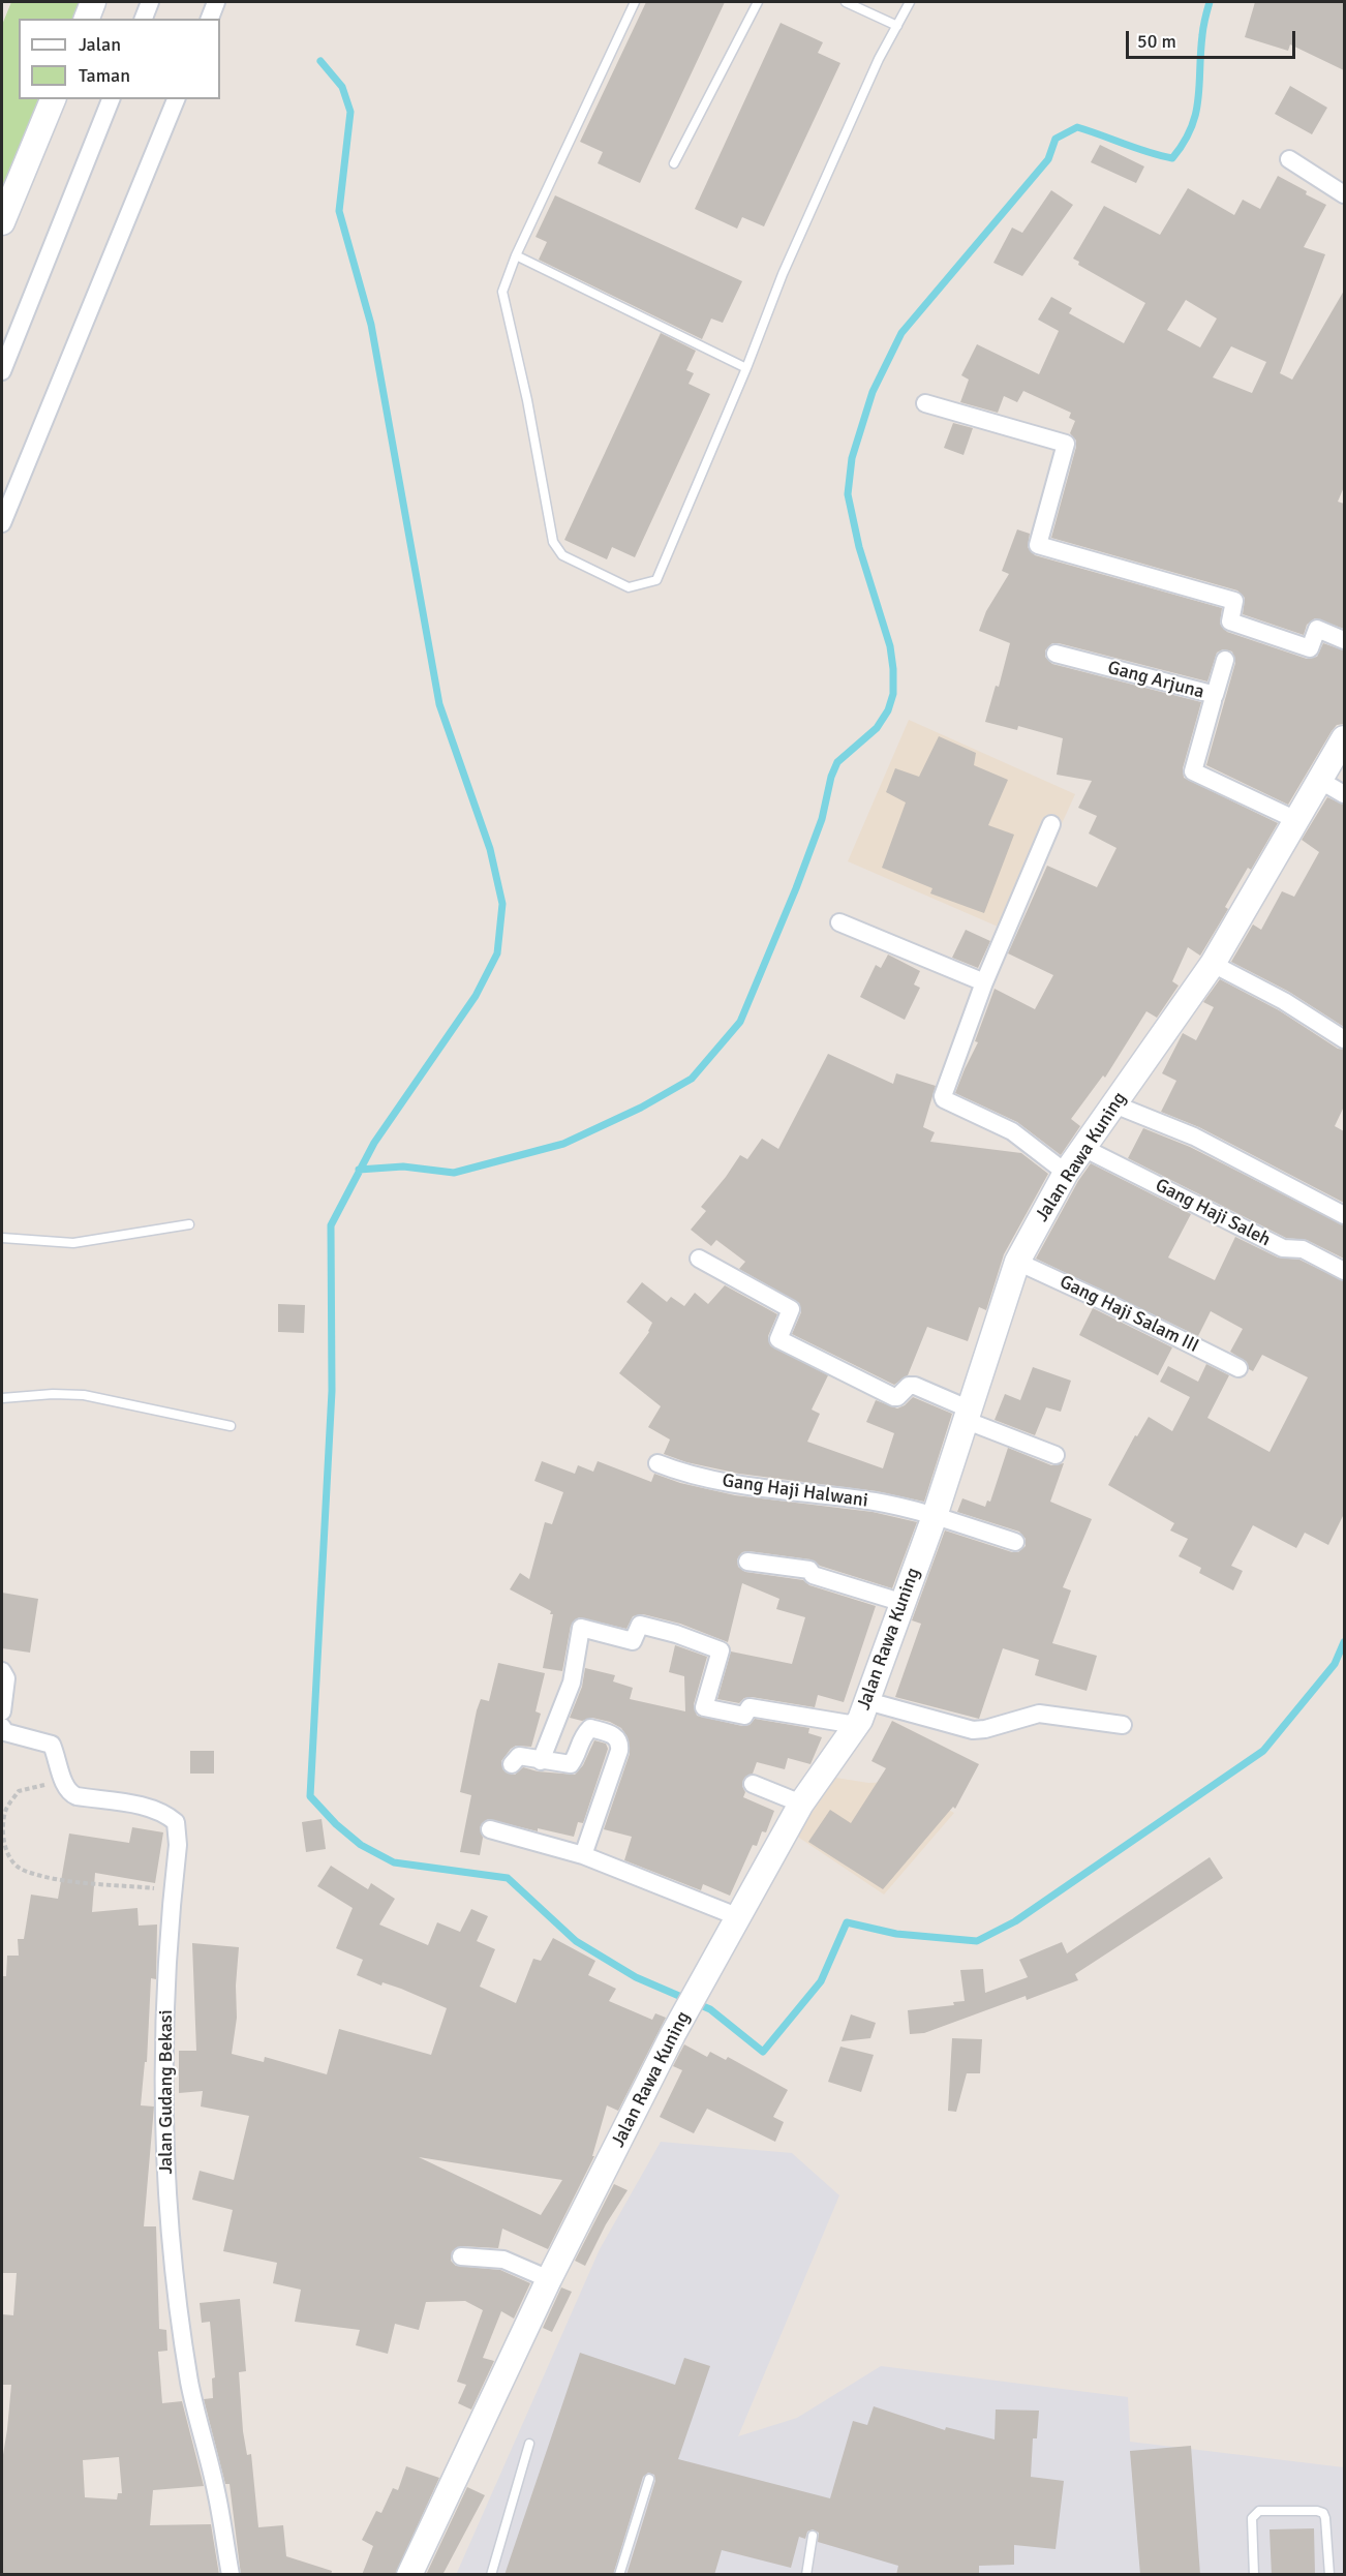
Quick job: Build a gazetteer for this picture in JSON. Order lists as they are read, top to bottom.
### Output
{
  "streets": {
    "street": [
      "Gang Arjuna",
      "Jalan Rawa Kuning",
      "Gang Haji Saleh",
      "Gang Haji Salam III",
      "Gang Haji Halwani",
      "Jalan Gudang Bekasi"
    ]
  },
  "crossings": [
    ["Gang Arjuna", "Jalan Rawa Kuning"],
    ["Jalan Rawa Kuning", "Gang Haji Saleh"],
    ["Jalan Rawa Kuning", "Gang Haji Salam III"],
    ["Jalan Rawa Kuning", "Gang Haji Halwani"]
  ],
  "legend": ["Jalan", "Taman"],
  "scale_bar": "50 m"
}
